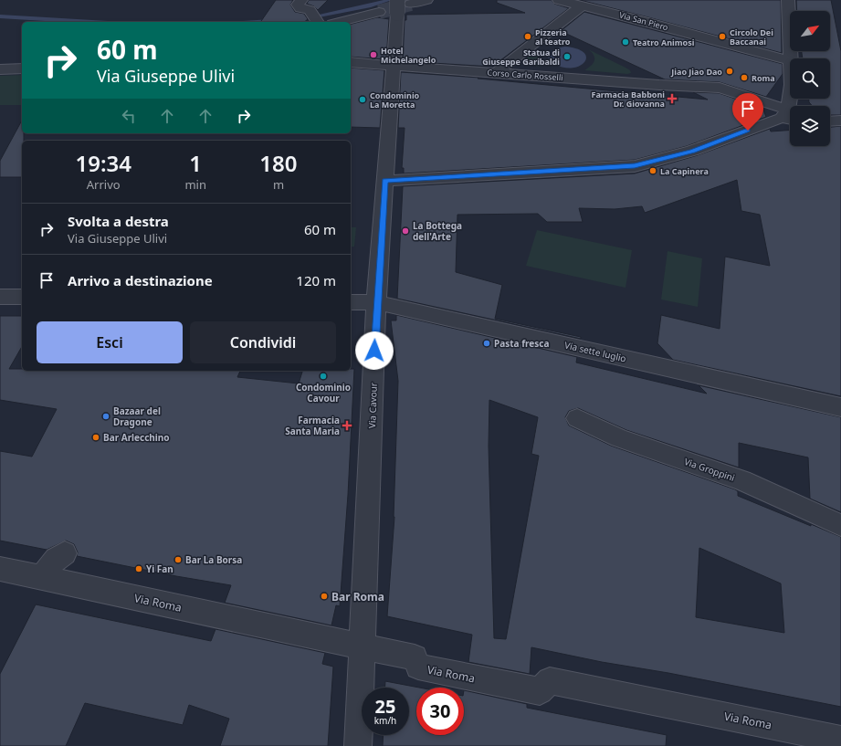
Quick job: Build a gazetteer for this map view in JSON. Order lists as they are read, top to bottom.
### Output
{
  "streets": {
    "street": [
      "Via San Piero",
      "Corso Carlo Rosselli",
      "Via sette luglio",
      "Via Cavour",
      "Via Groppini",
      "Via Roma"
    ]
  },
  "crossings": [
    ["Corso Carlo Rosselli", "Via Cavour"],
    ["Via sette luglio", "Via Cavour"],
    ["Via Cavour", "Via Roma"]
  ],
  "places": {
    "other": [
      "Pizzeria al teatro",
      "Circolo Dei Baccanai",
      "Teatro Animosi",
      "Hotel Michelangelo",
      "Statua di Giuseppe Garibaldi",
      "Jiao Jiao Dao",
      "Roma",
      "Condominio La Moretta",
      "La Capinera",
      "La Bottega dell'Arte",
      "Pasta fresca",
      "Condominio Cavour",
      "Bazaar del Dragone",
      "Bar Arlecchino",
      "Bar La Borsa",
      "Yi Fan",
      "Bar Roma"
    ],
    "health": ["Farmacia Babboni Dr. Giovanna", "Farmacia Santa Maria"]
  },
  "north": "top right",
  "page": {
    "turn": ["60 m", "Via Giuseppe Ulivi"],
    "eta": [
      "19:34",
      "Arrivo",
      "1",
      "min",
      "180",
      "m"
    ],
    "list": [
      {
        "name": "Svolta a destra",
        "note": "Via Giuseppe Ulivi",
        "value": "60 m"
      },
      {
        "name": "Arrivo a destinazione",
        "value": "120 m"
      }
    ],
    "buttons": ["Esci", "Condividi"],
    "speed": "25 km/h",
    "limit": "30"
  }
}
